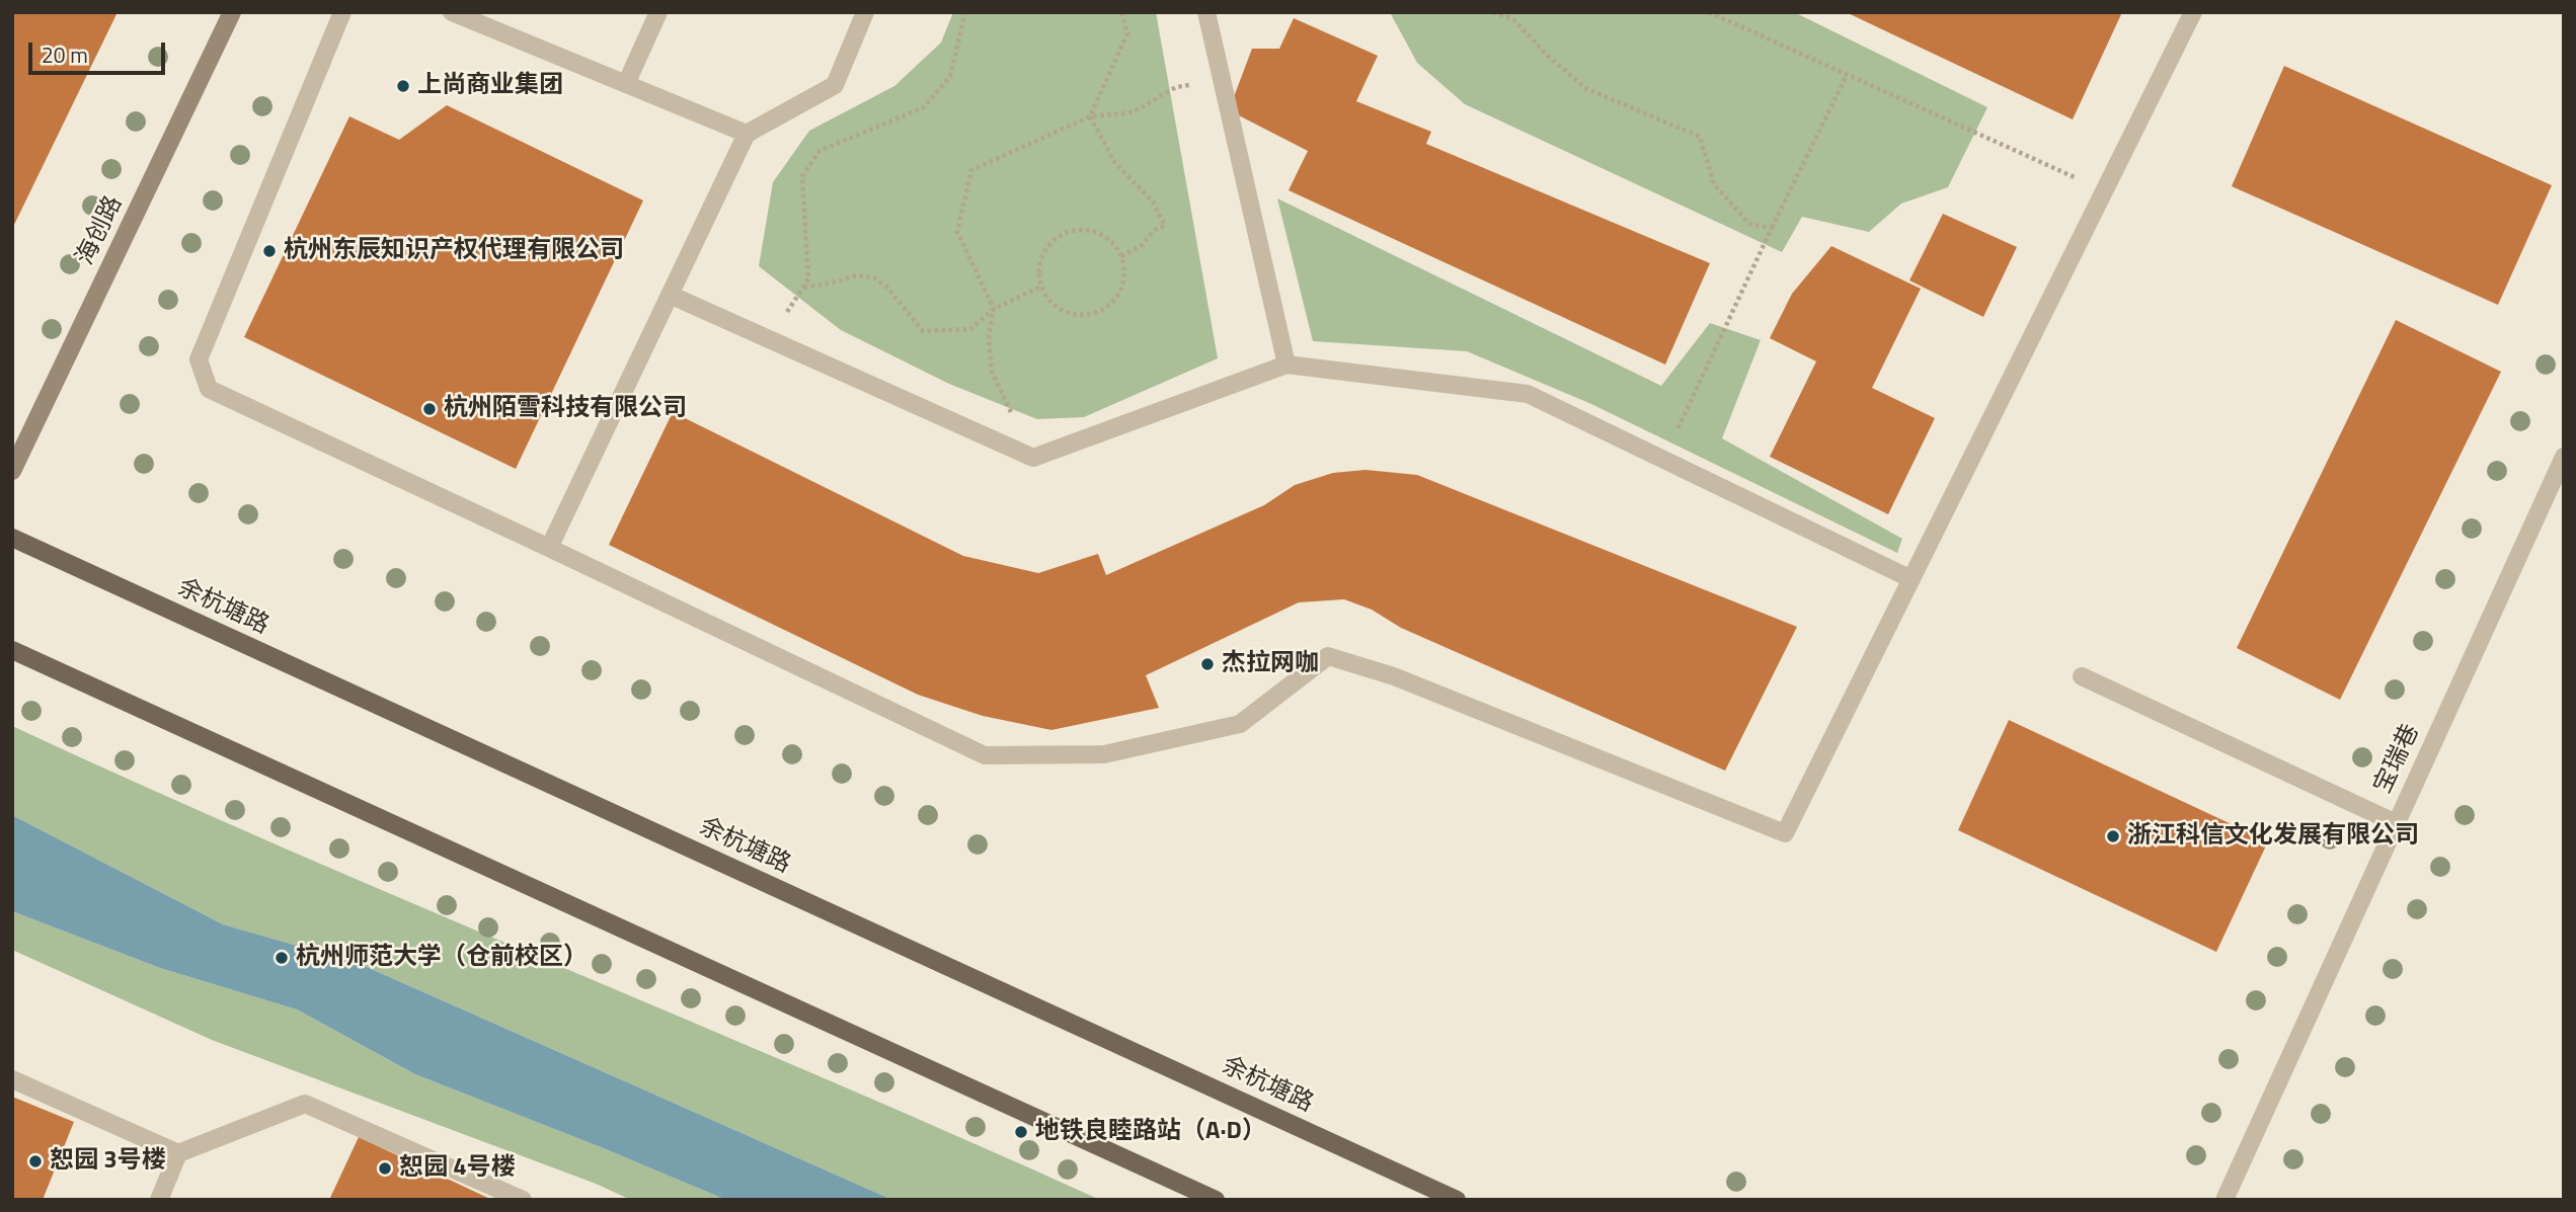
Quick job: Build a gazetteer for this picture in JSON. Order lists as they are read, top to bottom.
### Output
{
  "streets": {
    "main road": ["余杭塘路"],
    "street": ["海创路", "宝瑞巷"]
  },
  "places": [
    "上尚商业集团",
    "杭州东辰知识产权代理有限公司",
    "杭州陌雪科技有限公司",
    "杰拉网咖",
    "浙江科信文化发展有限公司",
    "杭州师范大学（仓前校区）",
    "地铁良睦路站（A·D）",
    "恕园 3号楼",
    "恕园 4号楼"
  ],
  "scale_bar": "20 m"
}
